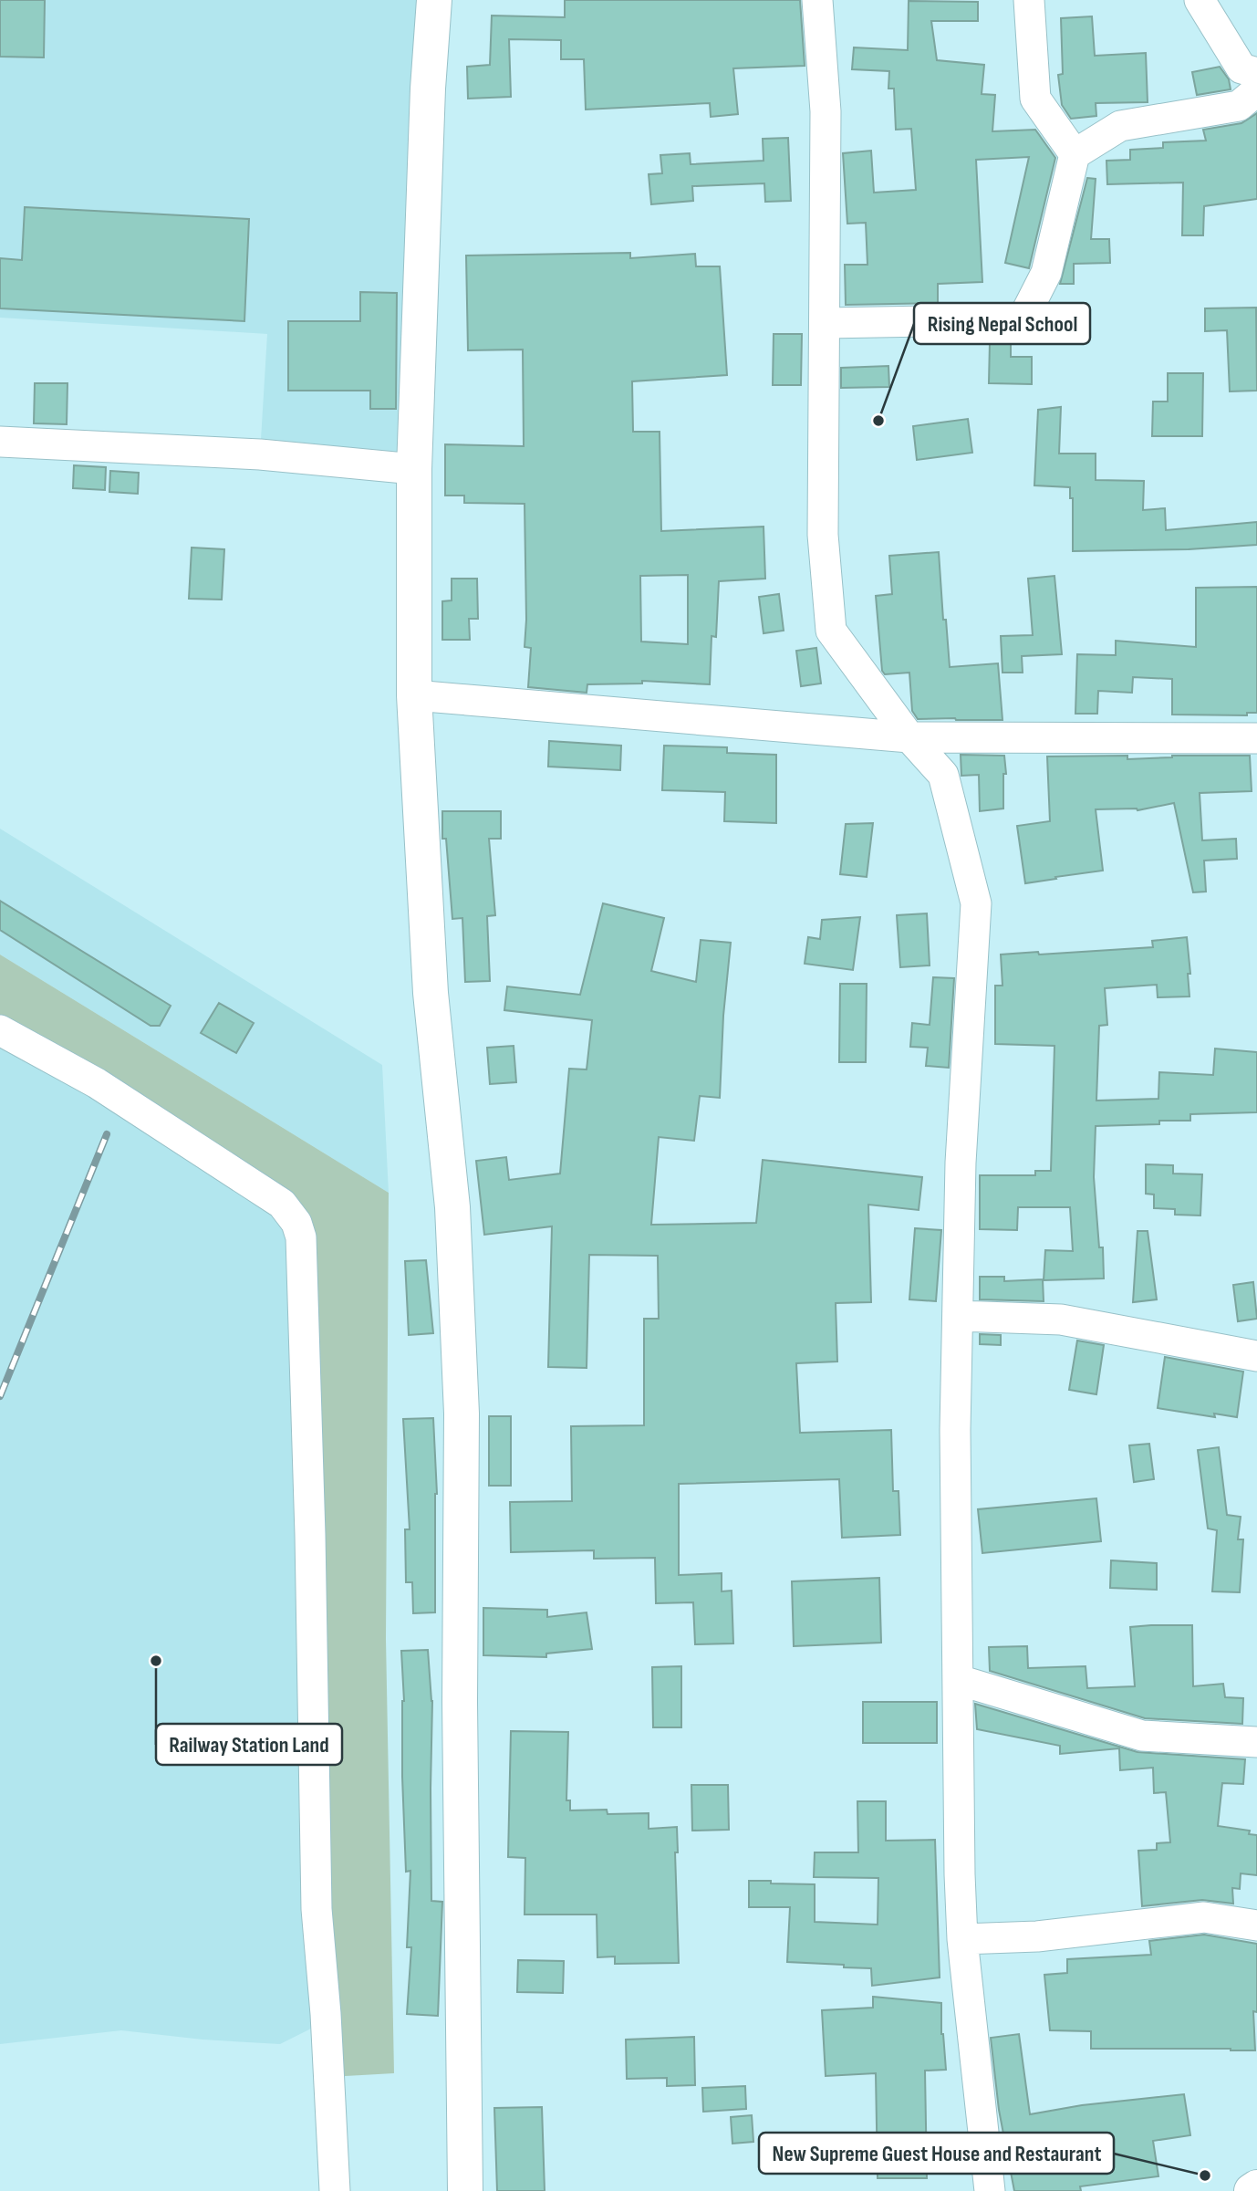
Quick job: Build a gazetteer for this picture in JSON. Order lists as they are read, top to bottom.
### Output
{
  "places": ["Rising Nepal School", "Railway Station Land", "New Supreme Guest House and Restaurant"]
}
